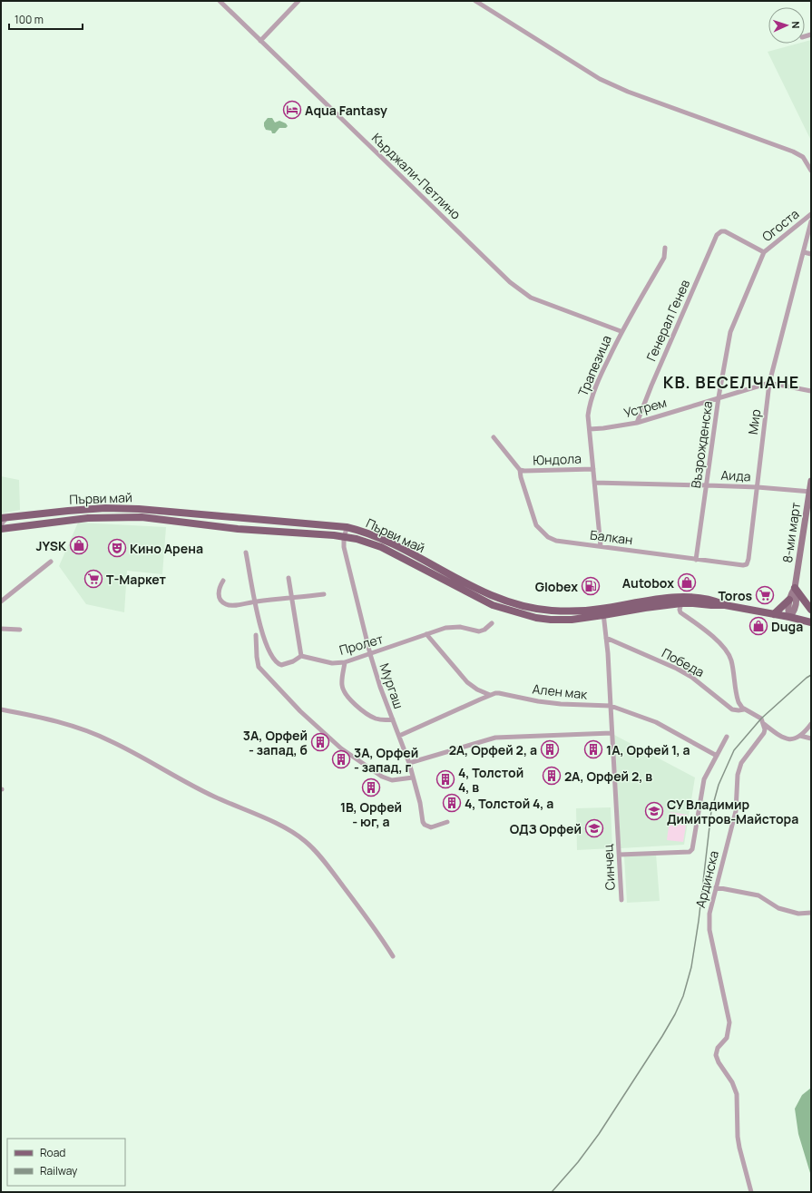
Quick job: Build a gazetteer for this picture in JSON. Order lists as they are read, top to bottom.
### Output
{
  "streets": {
    "main road": ["Първи май", "8-ми март"],
    "street": [
      "Кърджали-Петлино",
      "Огоста",
      "Генерал Генев",
      "Трапезица",
      "Устрем",
      "Мир",
      "Възрожденска",
      "Юндола",
      "Аида",
      "Балкан",
      "Пролет",
      "Победа",
      "Мургаш",
      "Ален мак",
      "Синчец",
      "Ардинска"
    ]
  },
  "crossings": [
    ["Кърджали-Петлино", "Трапезица"],
    ["Огоста", "Генерал Генев"],
    ["Огоста", "Възрожденска"],
    ["Генерал Генев", "Устрем"],
    ["Трапезица", "Устрем"],
    ["Трапезица", "Юндола"],
    ["Трапезица", "Аида"],
    ["Трапезица", "Балкан"],
    ["Устрем", "Мир"],
    ["Устрем", "Възрожденска"],
    ["Мир", "Аида"],
    ["Мир", "Балкан"],
    ["Възрожденска", "Аида"],
    ["Възрожденска", "Балкан"],
    ["Юндола", "Балкан"],
    ["Аида", "8-ми март"],
    ["Първи май", "Мургаш"],
    ["Първи май", "Синчец"],
    ["Пролет", "Мургаш"],
    ["Победа", "Синчец"],
    ["Мургаш", "Ален мак"],
    ["Ален мак", "Синчец"]
  ],
  "districts": ["КВ. ВЕСЕЛЧАНЕ"],
  "places": {
    "hotel": ["Aqua Fantasy"],
    "shop": ["JYSK", "Autobox", "Duga"],
    "theatre": ["Кино Арена"],
    "supermarket": ["Т-Маркет", "Toros"],
    "fuel station": ["Globex"],
    "building": [
      "3А, Орфей - запад, б",
      "2А, Орфей 2, а",
      "1А, Орфей 1, а",
      "3А, Орфей - запад, г",
      "2А, Орфей 2, в",
      "4, Толстой 4, в",
      "1В, Орфей - юг, а",
      "4, Толстой 4, а"
    ],
    "school or university": ["СУ Владимир Димитров-Майстора", "ОДЗ Орфей"]
  },
  "legend": ["Road", "Railway"],
  "scale_bar": "100 m",
  "north": "right"
}
